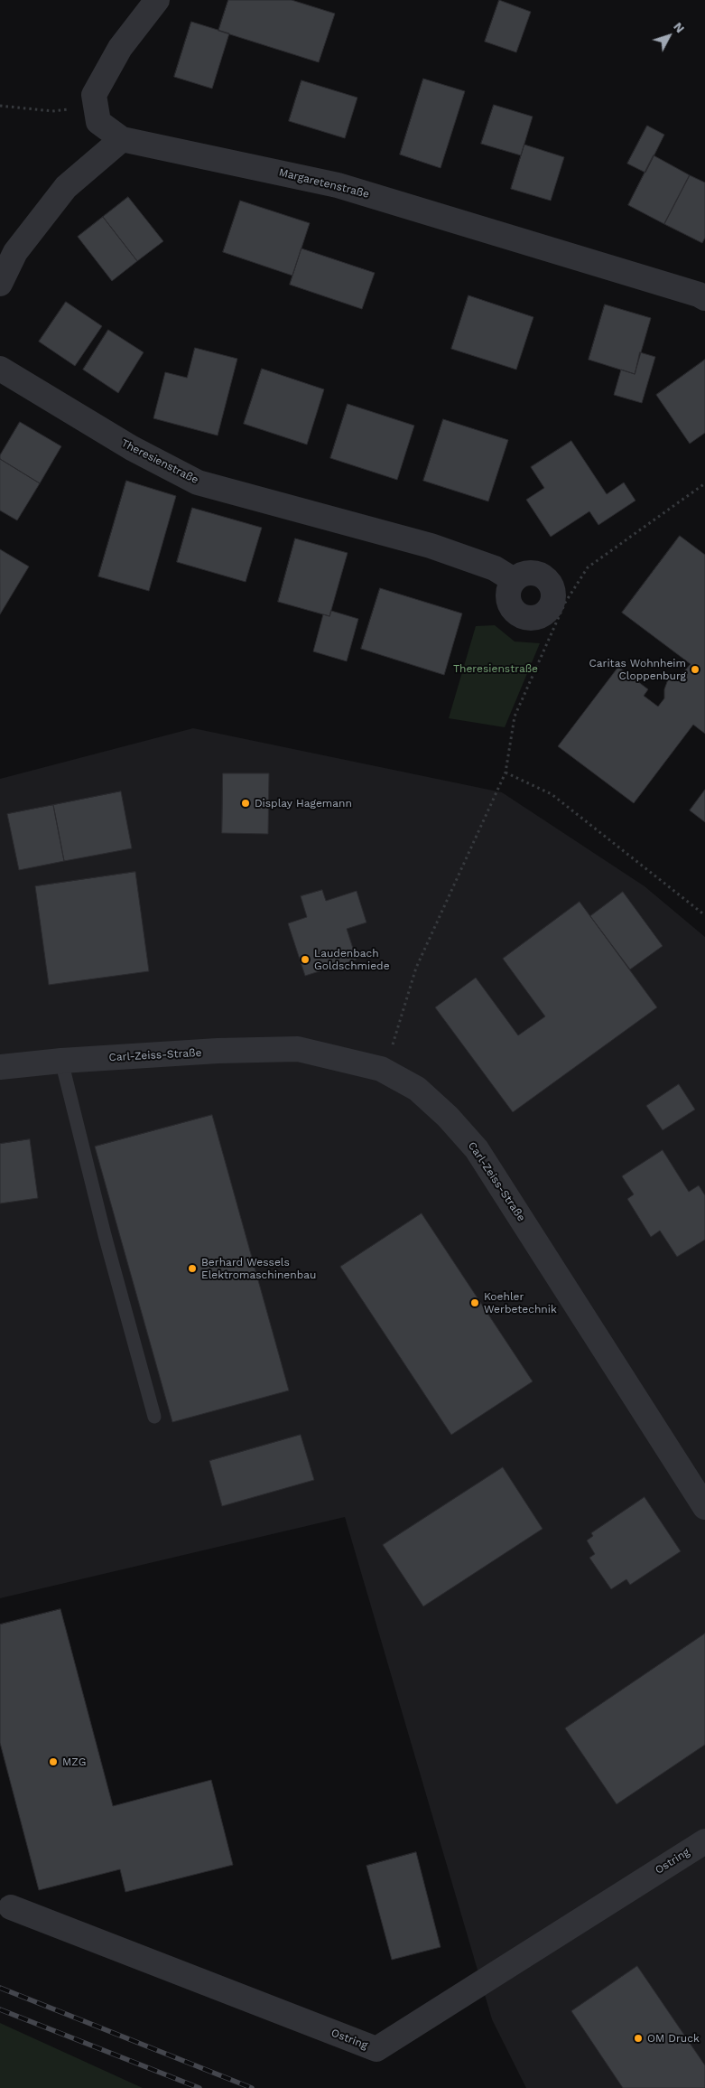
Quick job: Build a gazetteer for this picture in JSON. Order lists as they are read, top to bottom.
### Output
{
  "streets": {
    "street": [
      "Margaretenstraße",
      "Theresienstraße",
      "Carl-Zeiss-Straße",
      "Ostring"
    ]
  },
  "parks": ["Theresienstraße"],
  "places": [
    "Caritas Wohnheim Cloppenburg",
    "Display Hagemann",
    "Laudenbach Goldschmiede",
    "Berhard Wessels Elektromaschinenbau",
    "Koehler Werbetechnik",
    "MZG",
    "OM Druck"
  ],
  "north": "top right"
}
